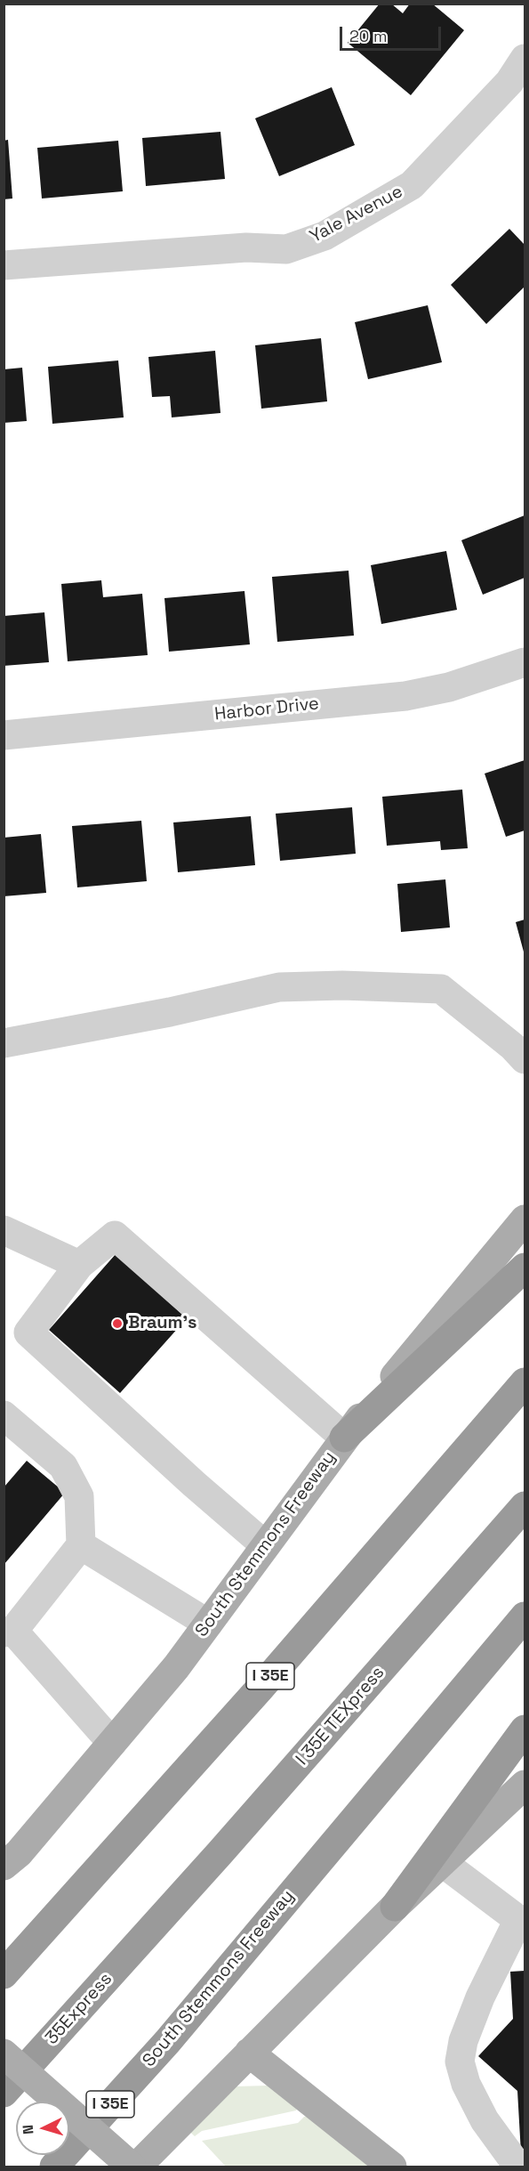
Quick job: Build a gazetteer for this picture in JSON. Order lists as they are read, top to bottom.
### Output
{
  "streets": {
    "highway": [
      "South Stemmons Freeway",
      "I 35E",
      "I 35E TEXpress",
      "35Express"
    ],
    "street": ["Yale Avenue", "Harbor Drive"]
  },
  "crossings": [
    ["I 35E TEXpress", "35Express"]
  ],
  "places": ["Braum's"],
  "scale_bar": "20 m",
  "north": "left"
}
